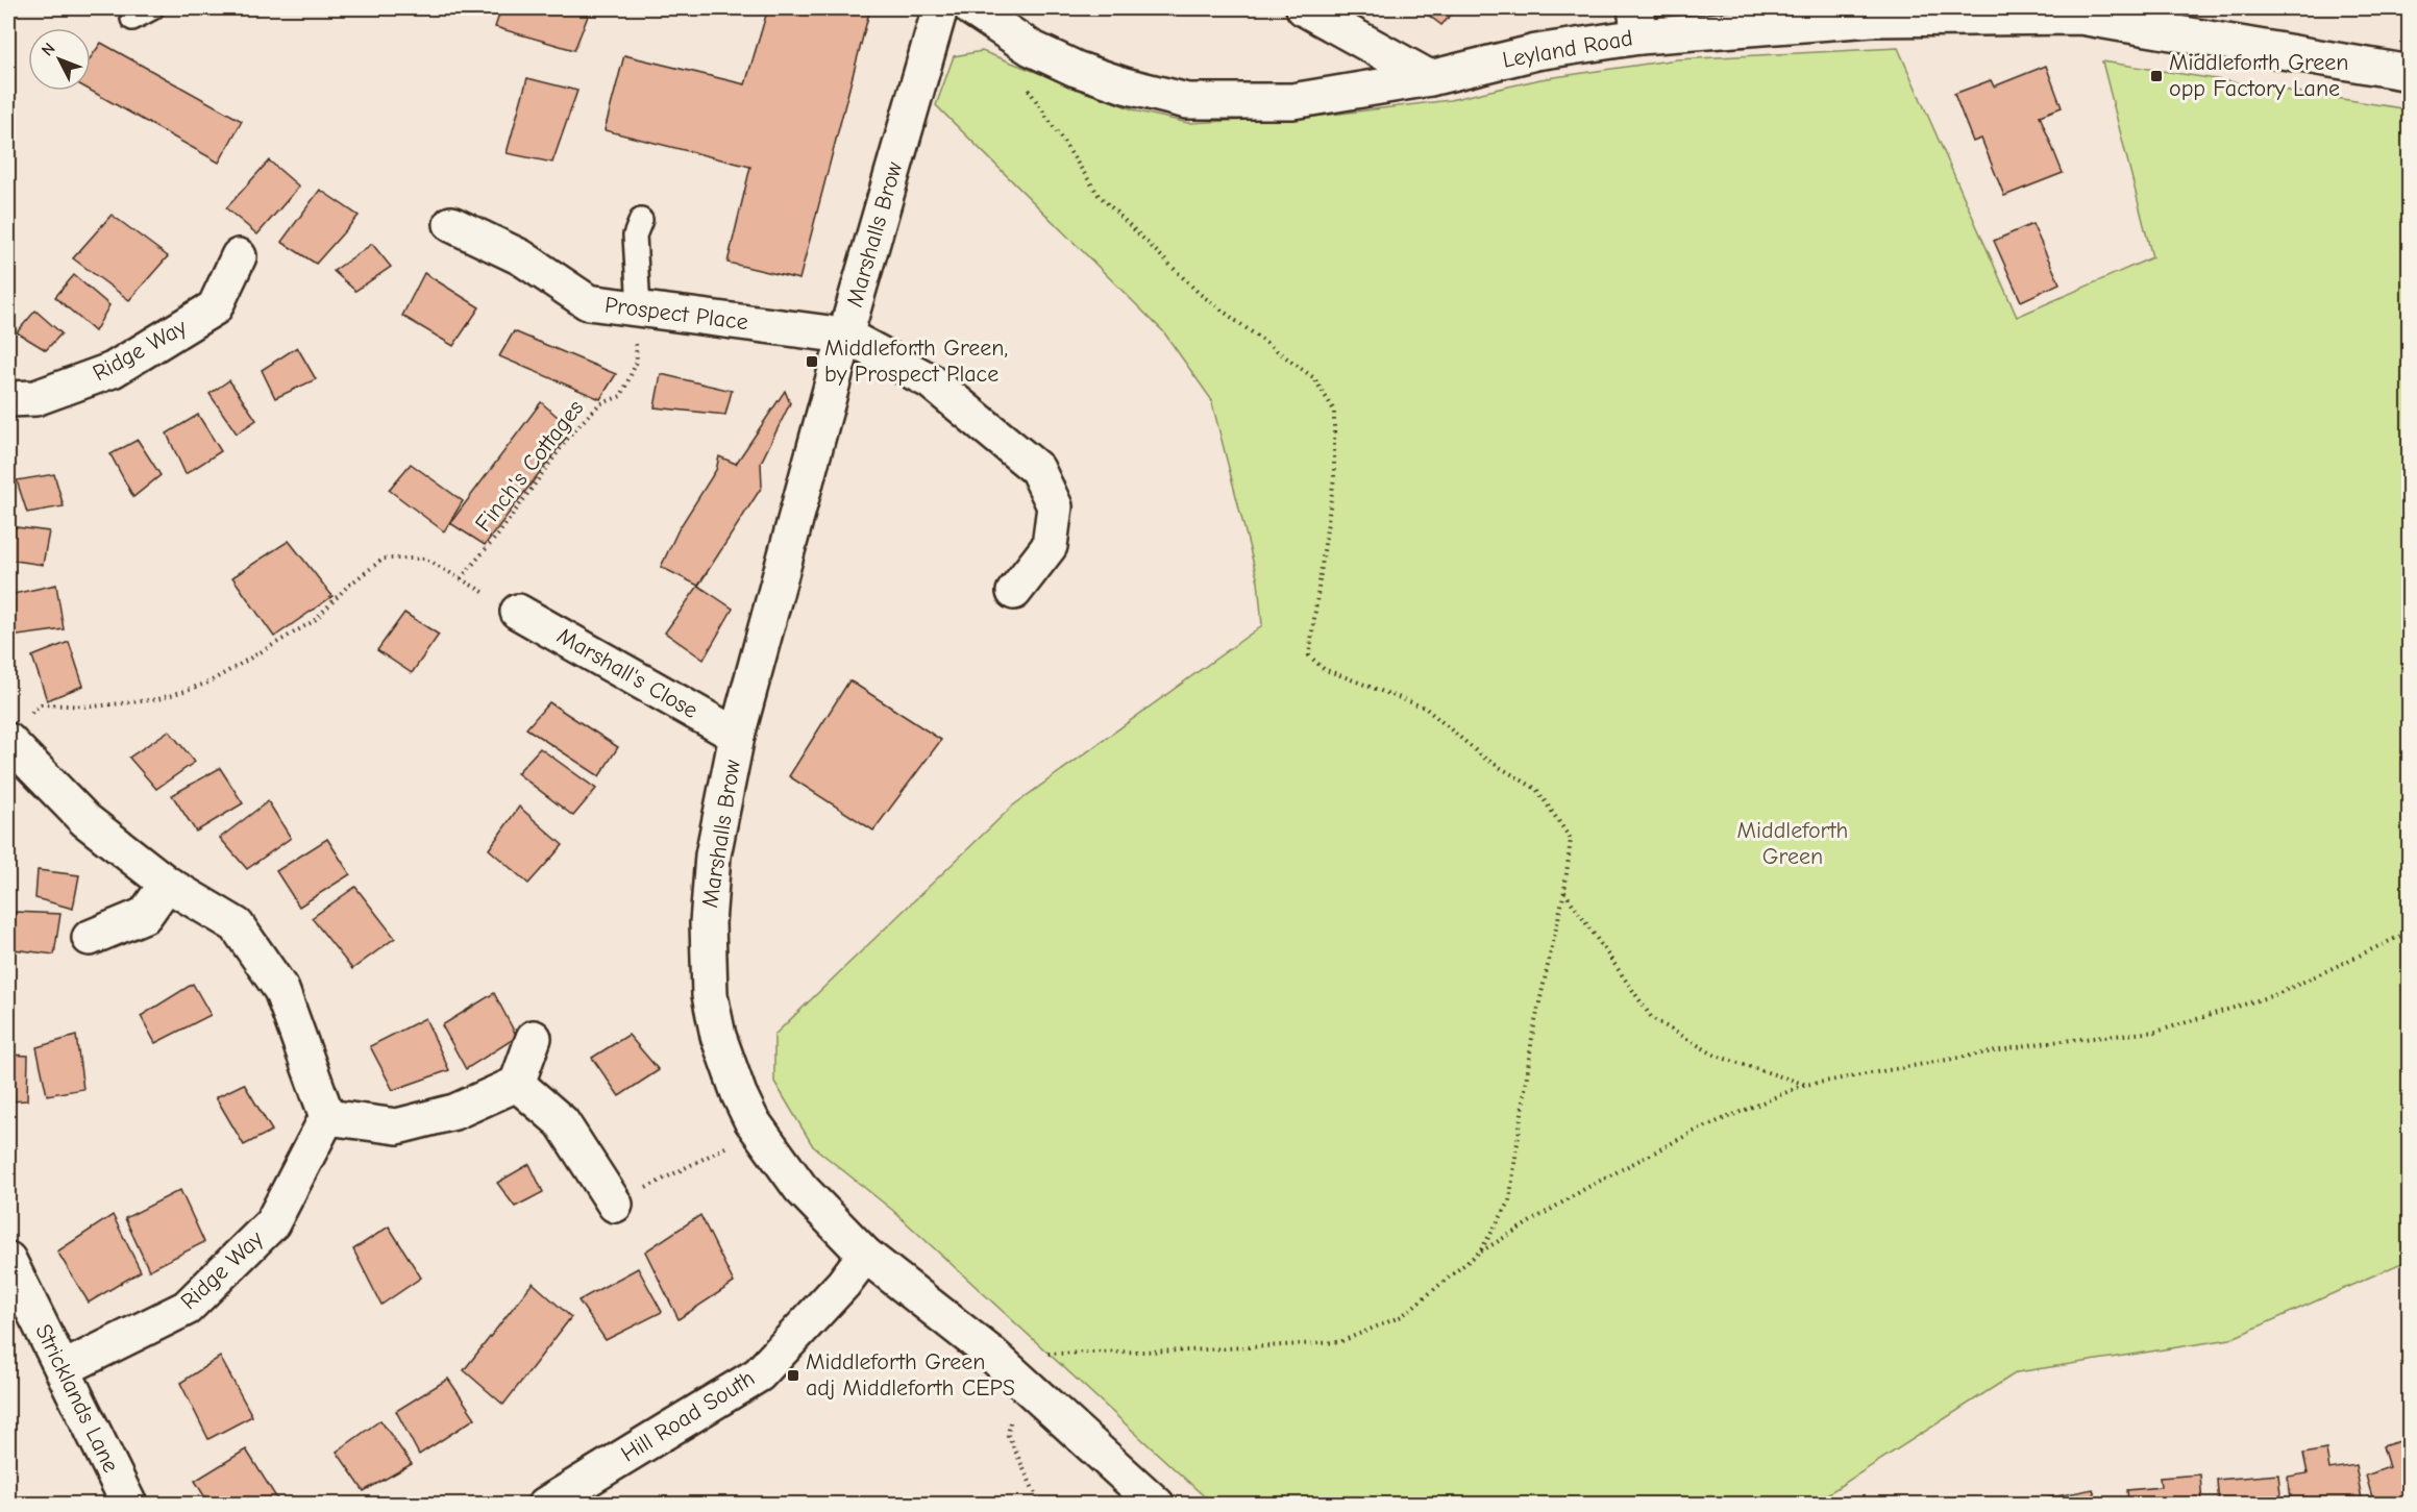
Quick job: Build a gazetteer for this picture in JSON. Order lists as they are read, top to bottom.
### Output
{
  "streets": {
    "street": [
      "Leyland Road",
      "Marshalls Brow",
      "Prospect Place",
      "Ridge Way",
      "Marshall's Close",
      "Stricklands Lane",
      "Hill Road South"
    ],
    "path": ["Finch's Cottages"]
  },
  "crossings": [
    ["Marshalls Brow", "Prospect Place"],
    ["Marshalls Brow", "Marshall's Close"],
    ["Marshalls Brow", "Hill Road South"],
    ["Prospect Place", "Finch's Cottages"],
    ["Ridge Way", "Stricklands Lane"]
  ],
  "parks": ["Middleforth Green"],
  "places": {
    "transit": ["Middleforth Green opp Factory Lane", "Middleforth Green, by Prospect Place", "Middleforth Green adj Middleforth CEPS"]
  },
  "north": "top left"
}
